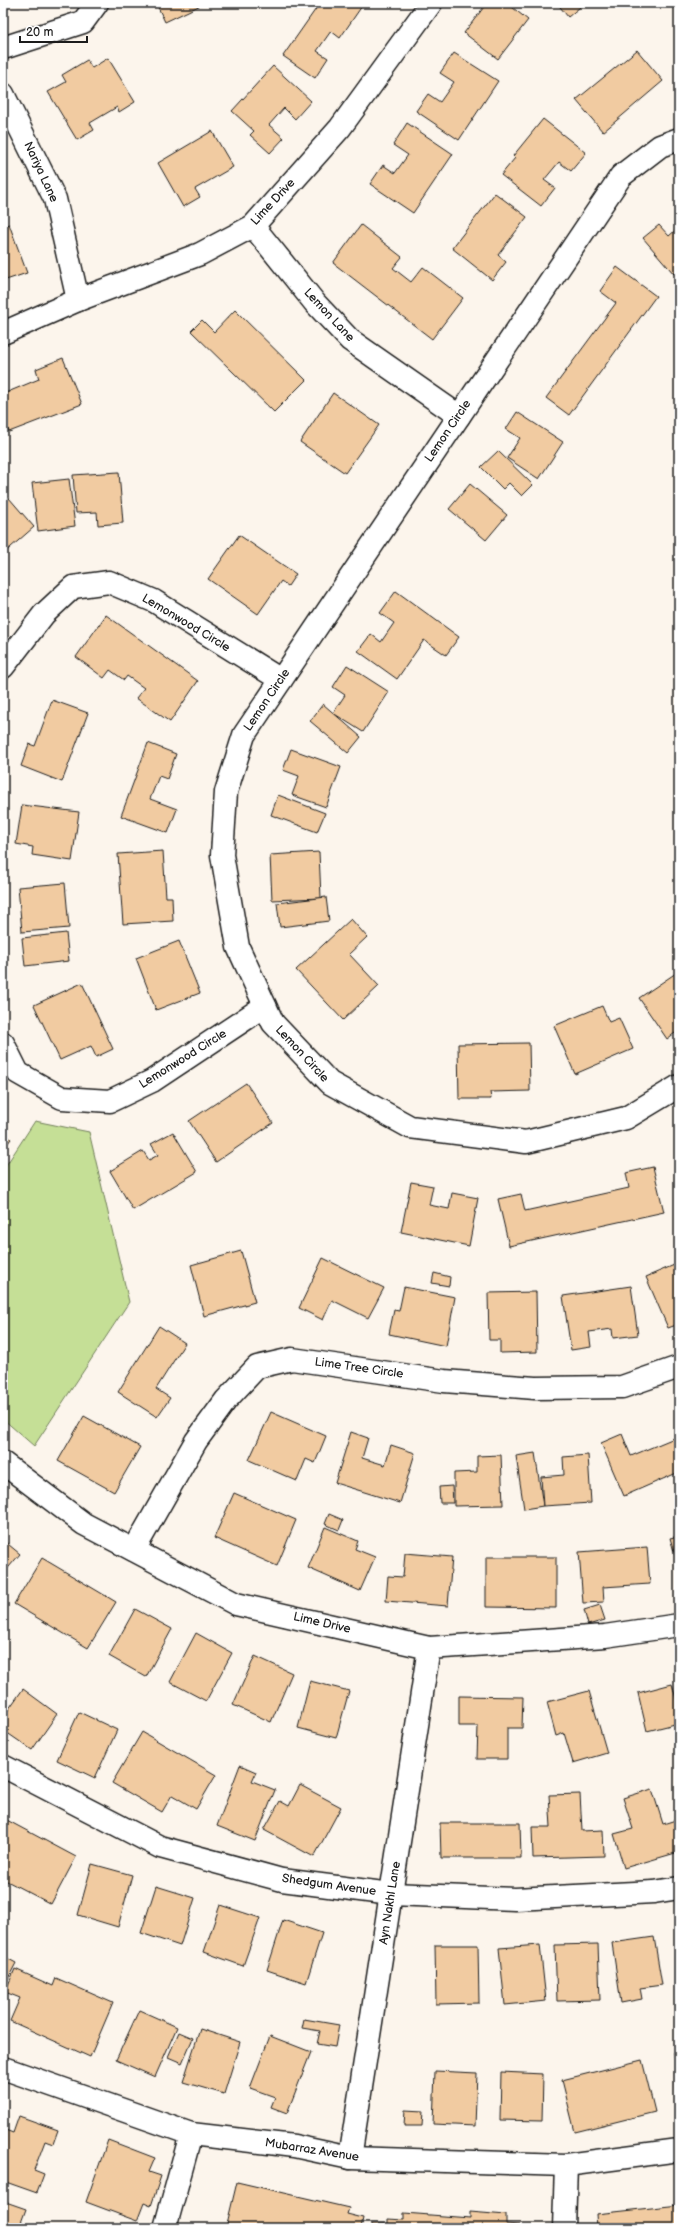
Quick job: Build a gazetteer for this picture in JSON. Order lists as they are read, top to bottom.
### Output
{
  "streets": {
    "street": [
      "Nariya Lane",
      "Lime Drive",
      "Lemon Lane",
      "Lemon Circle",
      "Lemonwood Circle",
      "Lime Tree Circle",
      "Shedgum Avenue",
      "Ayn Nakhl Lane",
      "Mubarraz Avenue"
    ]
  },
  "crossings": [
    ["Nariya Lane", "Lime Drive"],
    ["Lime Drive", "Lemon Lane"],
    ["Lime Drive", "Lime Tree Circle"],
    ["Lime Drive", "Ayn Nakhl Lane"],
    ["Lemon Lane", "Lemon Circle"],
    ["Lemon Circle", "Lemonwood Circle"],
    ["Shedgum Avenue", "Ayn Nakhl Lane"],
    ["Ayn Nakhl Lane", "Mubarraz Avenue"]
  ],
  "scale_bar": "20 m"
}
